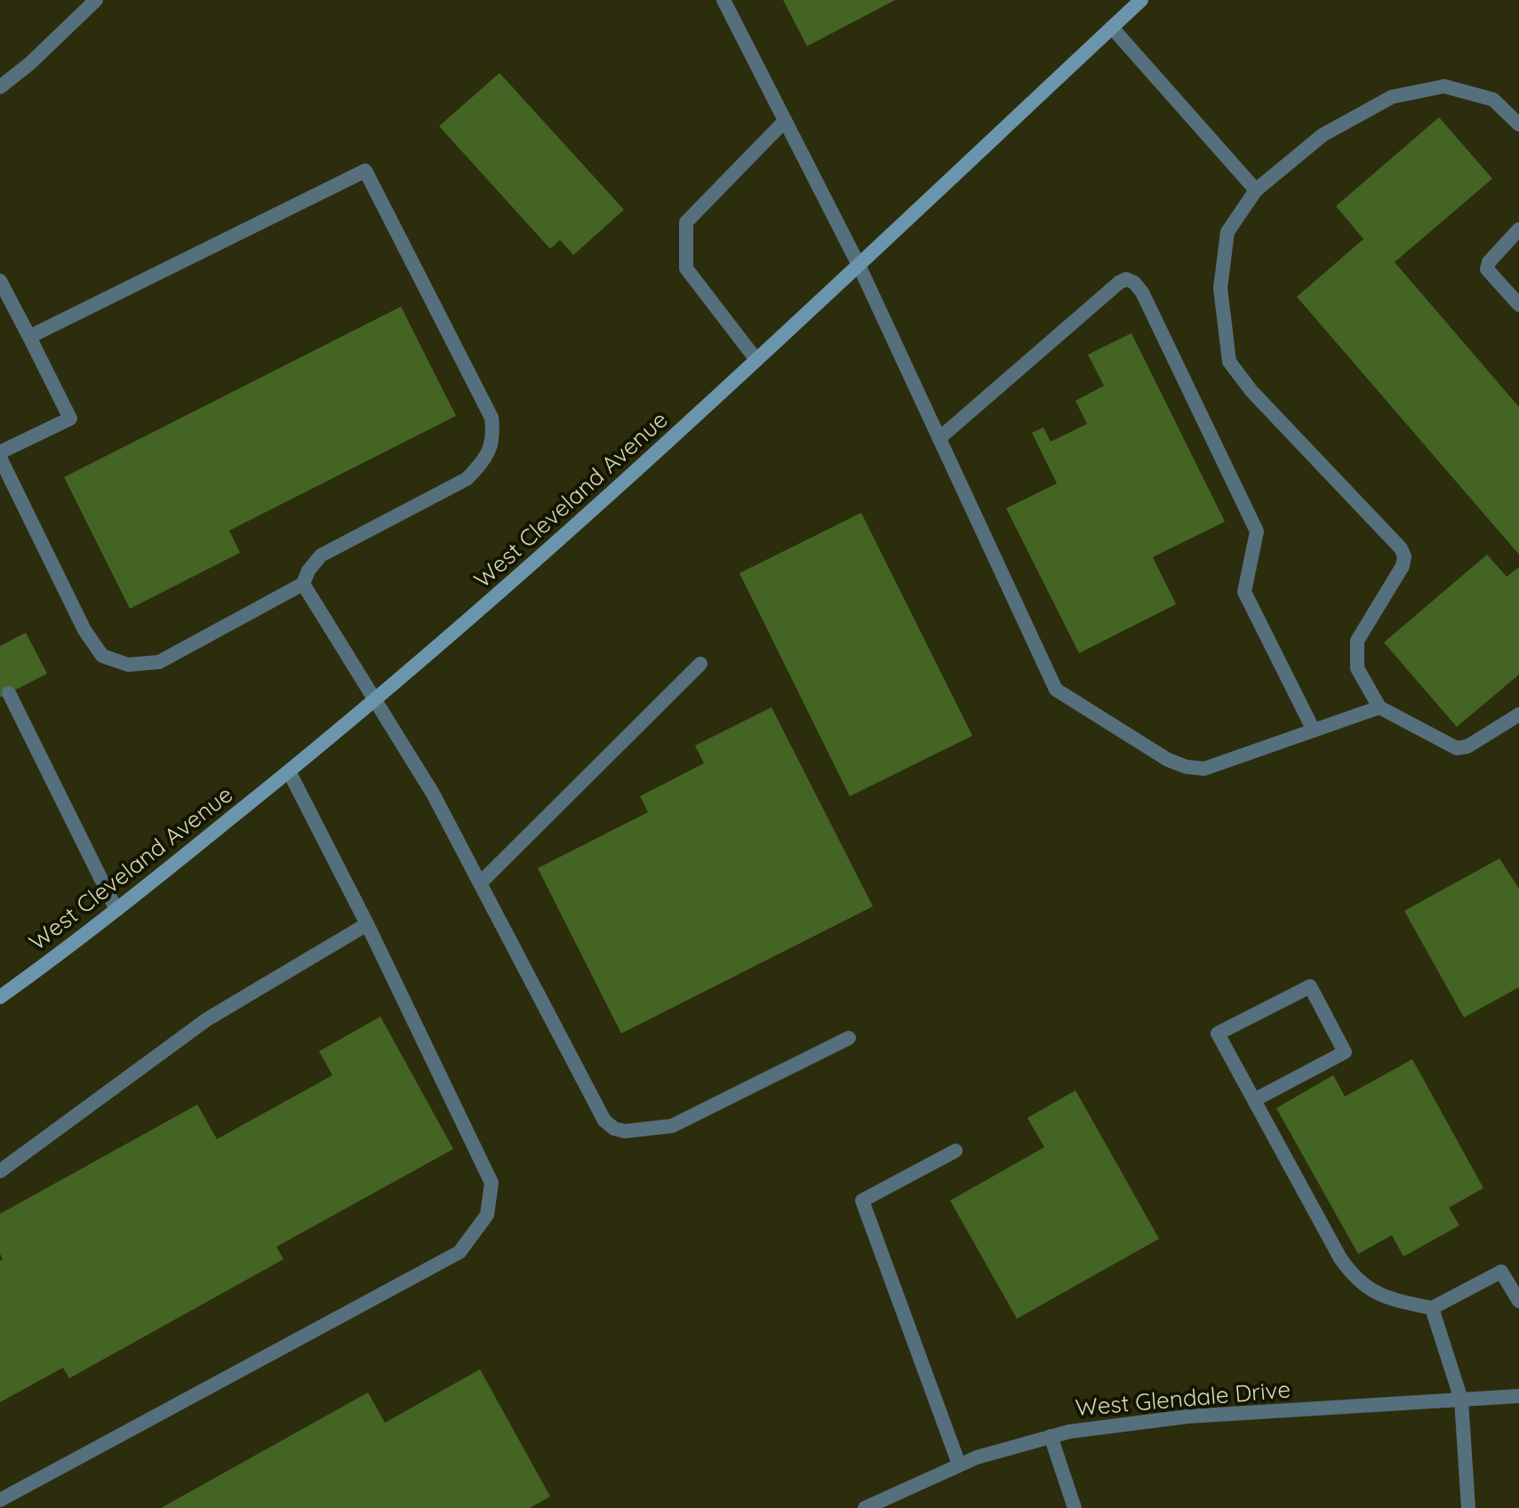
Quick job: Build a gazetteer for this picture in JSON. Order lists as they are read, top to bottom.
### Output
{
  "streets": {
    "main road": ["West Cleveland Avenue"],
    "street": ["West Glendale Drive"]
  }
}
